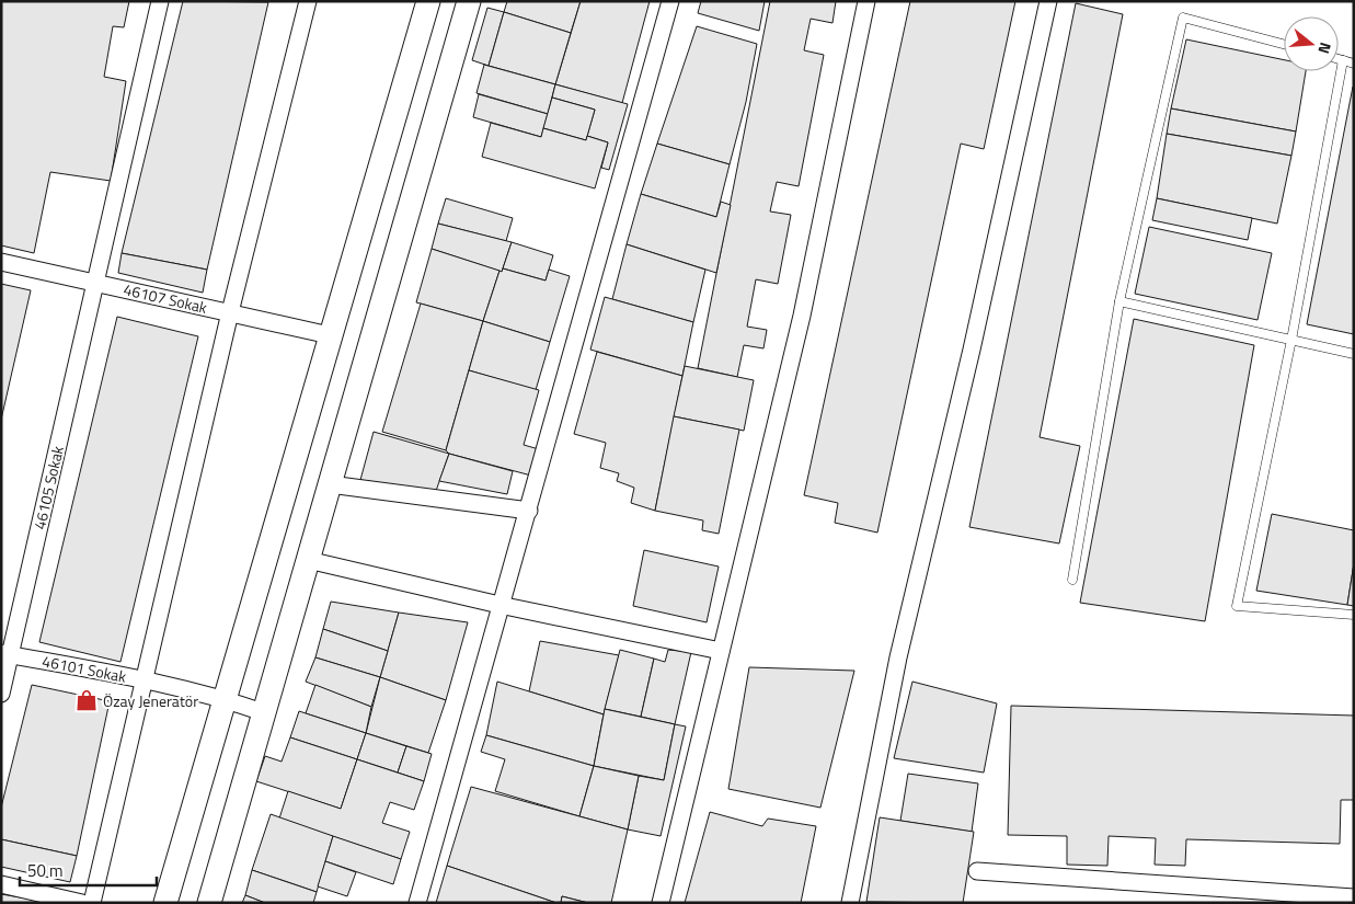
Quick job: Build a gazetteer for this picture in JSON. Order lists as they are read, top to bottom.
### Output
{
  "streets": {
    "street": ["46107 Sokak", "46105 Sokak", "46101 Sokak"]
  },
  "crossings": [
    ["46107 Sokak", "46105 Sokak"],
    ["46105 Sokak", "46101 Sokak"]
  ],
  "places": {
    "shop": ["Özay Jeneratör"]
  },
  "scale_bar": "50 m",
  "north": "right"
}
